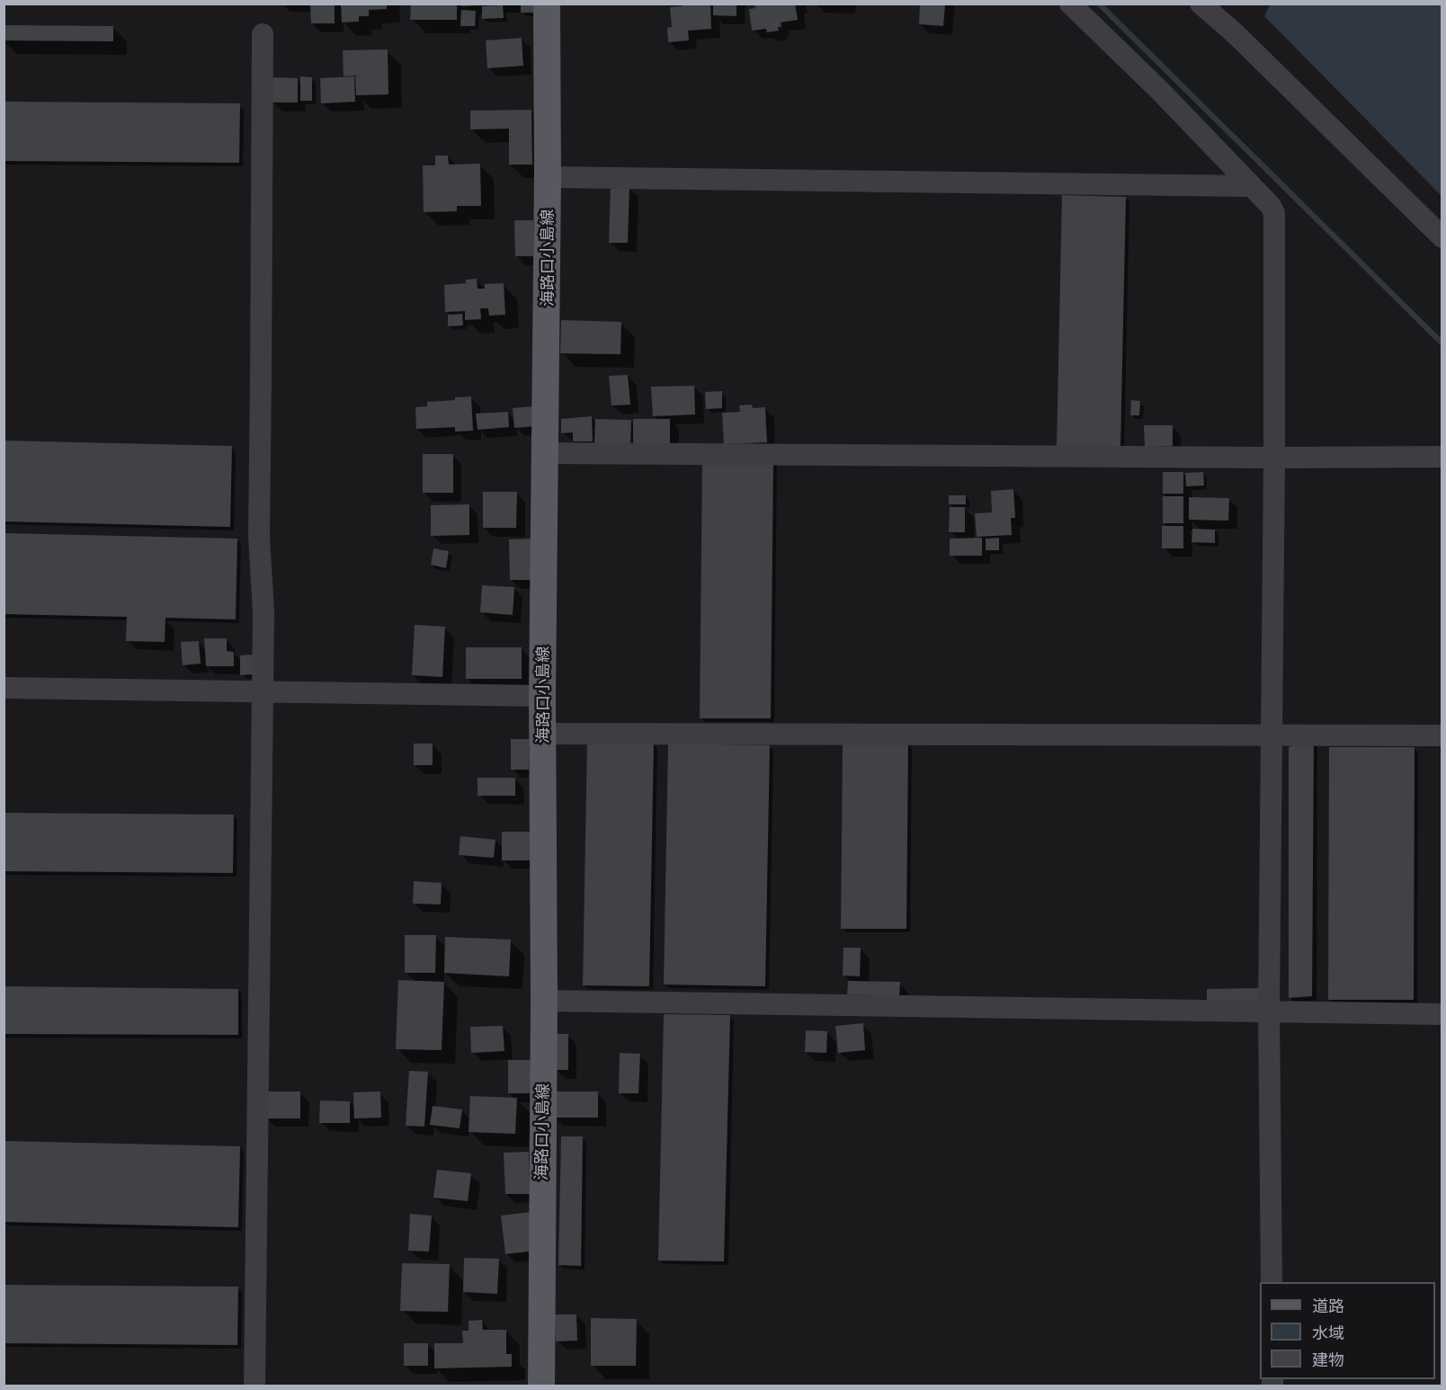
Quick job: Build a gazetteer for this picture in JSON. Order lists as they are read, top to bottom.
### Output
{
  "streets": {
    "main road": ["海路口小島線"]
  },
  "legend": ["道路", "水域", "建物"]
}
